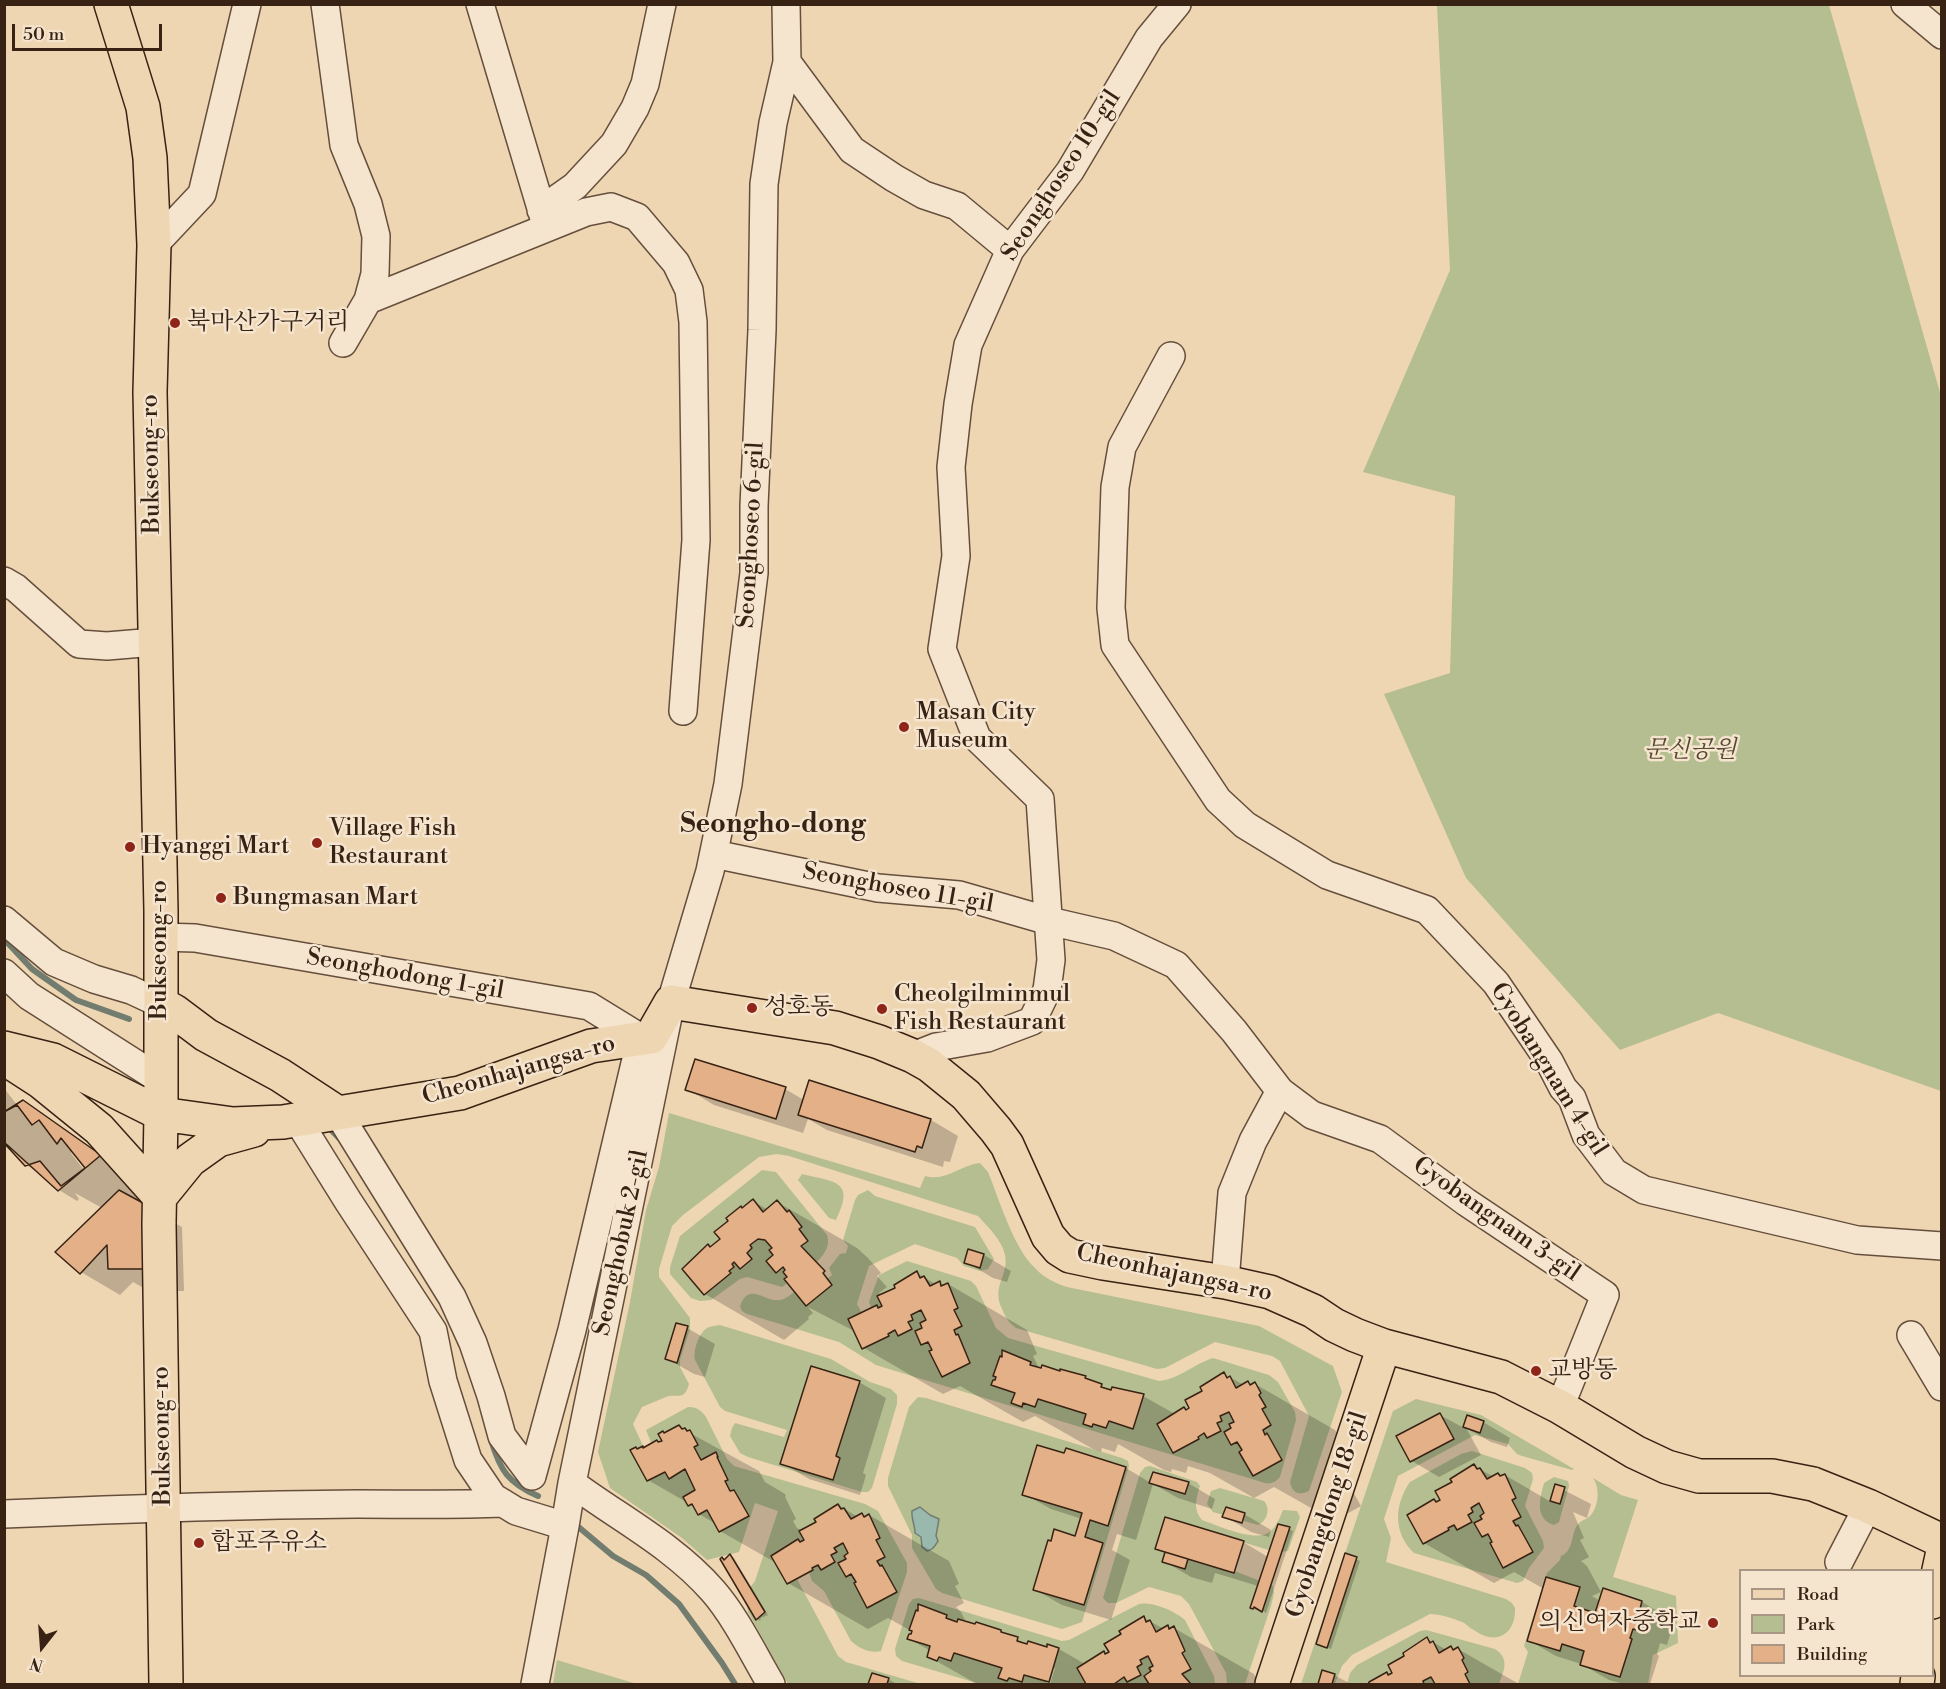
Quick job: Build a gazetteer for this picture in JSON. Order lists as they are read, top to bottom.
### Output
{
  "streets": {
    "main road": ["Bukseong-ro", "Cheonhajangsa-ro", "Gyobangdong 18-gil"],
    "street": [
      "Seonghoseo 10-gil",
      "Seonghoseo 6-gil",
      "Seonghoseo 11-gil",
      "Seonghodong 1-gil",
      "Gyobangnam 4-gil",
      "Gyobangnam 3-gil",
      "Seonghobuk 2-gil"
    ]
  },
  "crossings": [
    ["Seonghoseo 10-gil", "Seonghoseo 11-gil"],
    ["Seonghoseo 10-gil", "Cheonhajangsa-ro"],
    ["Bukseong-ro", "Seonghodong 1-gil"],
    ["Bukseong-ro", "Cheonhajangsa-ro"],
    ["Seonghoseo 6-gil", "Seonghoseo 11-gil"],
    ["Seonghoseo 6-gil", "Cheonhajangsa-ro"],
    ["Seonghoseo 6-gil", "Seonghobuk 2-gil"],
    ["Seonghoseo 11-gil", "Gyobangnam 3-gil"],
    ["Seonghodong 1-gil", "Cheonhajangsa-ro"],
    ["Cheonhajangsa-ro", "Gyobangnam 3-gil"],
    ["Cheonhajangsa-ro", "Seonghobuk 2-gil"],
    ["Cheonhajangsa-ro", "Gyobangdong 18-gil"]
  ],
  "districts": ["Seongho-dong"],
  "parks": ["문신공원"],
  "places": [
    "북마산가구거리",
    "Masan City Museum",
    "Village Fish Restaurant",
    "Hyanggi Mart",
    "Bungmasan Mart",
    "성호동",
    "Cheolgilminmul Fish Restaurant",
    "교방동",
    "합포주유소",
    "의신여자중학교"
  ],
  "legend": ["Road", "Park", "Building"],
  "scale_bar": "50 m",
  "north": "bottom"
}
